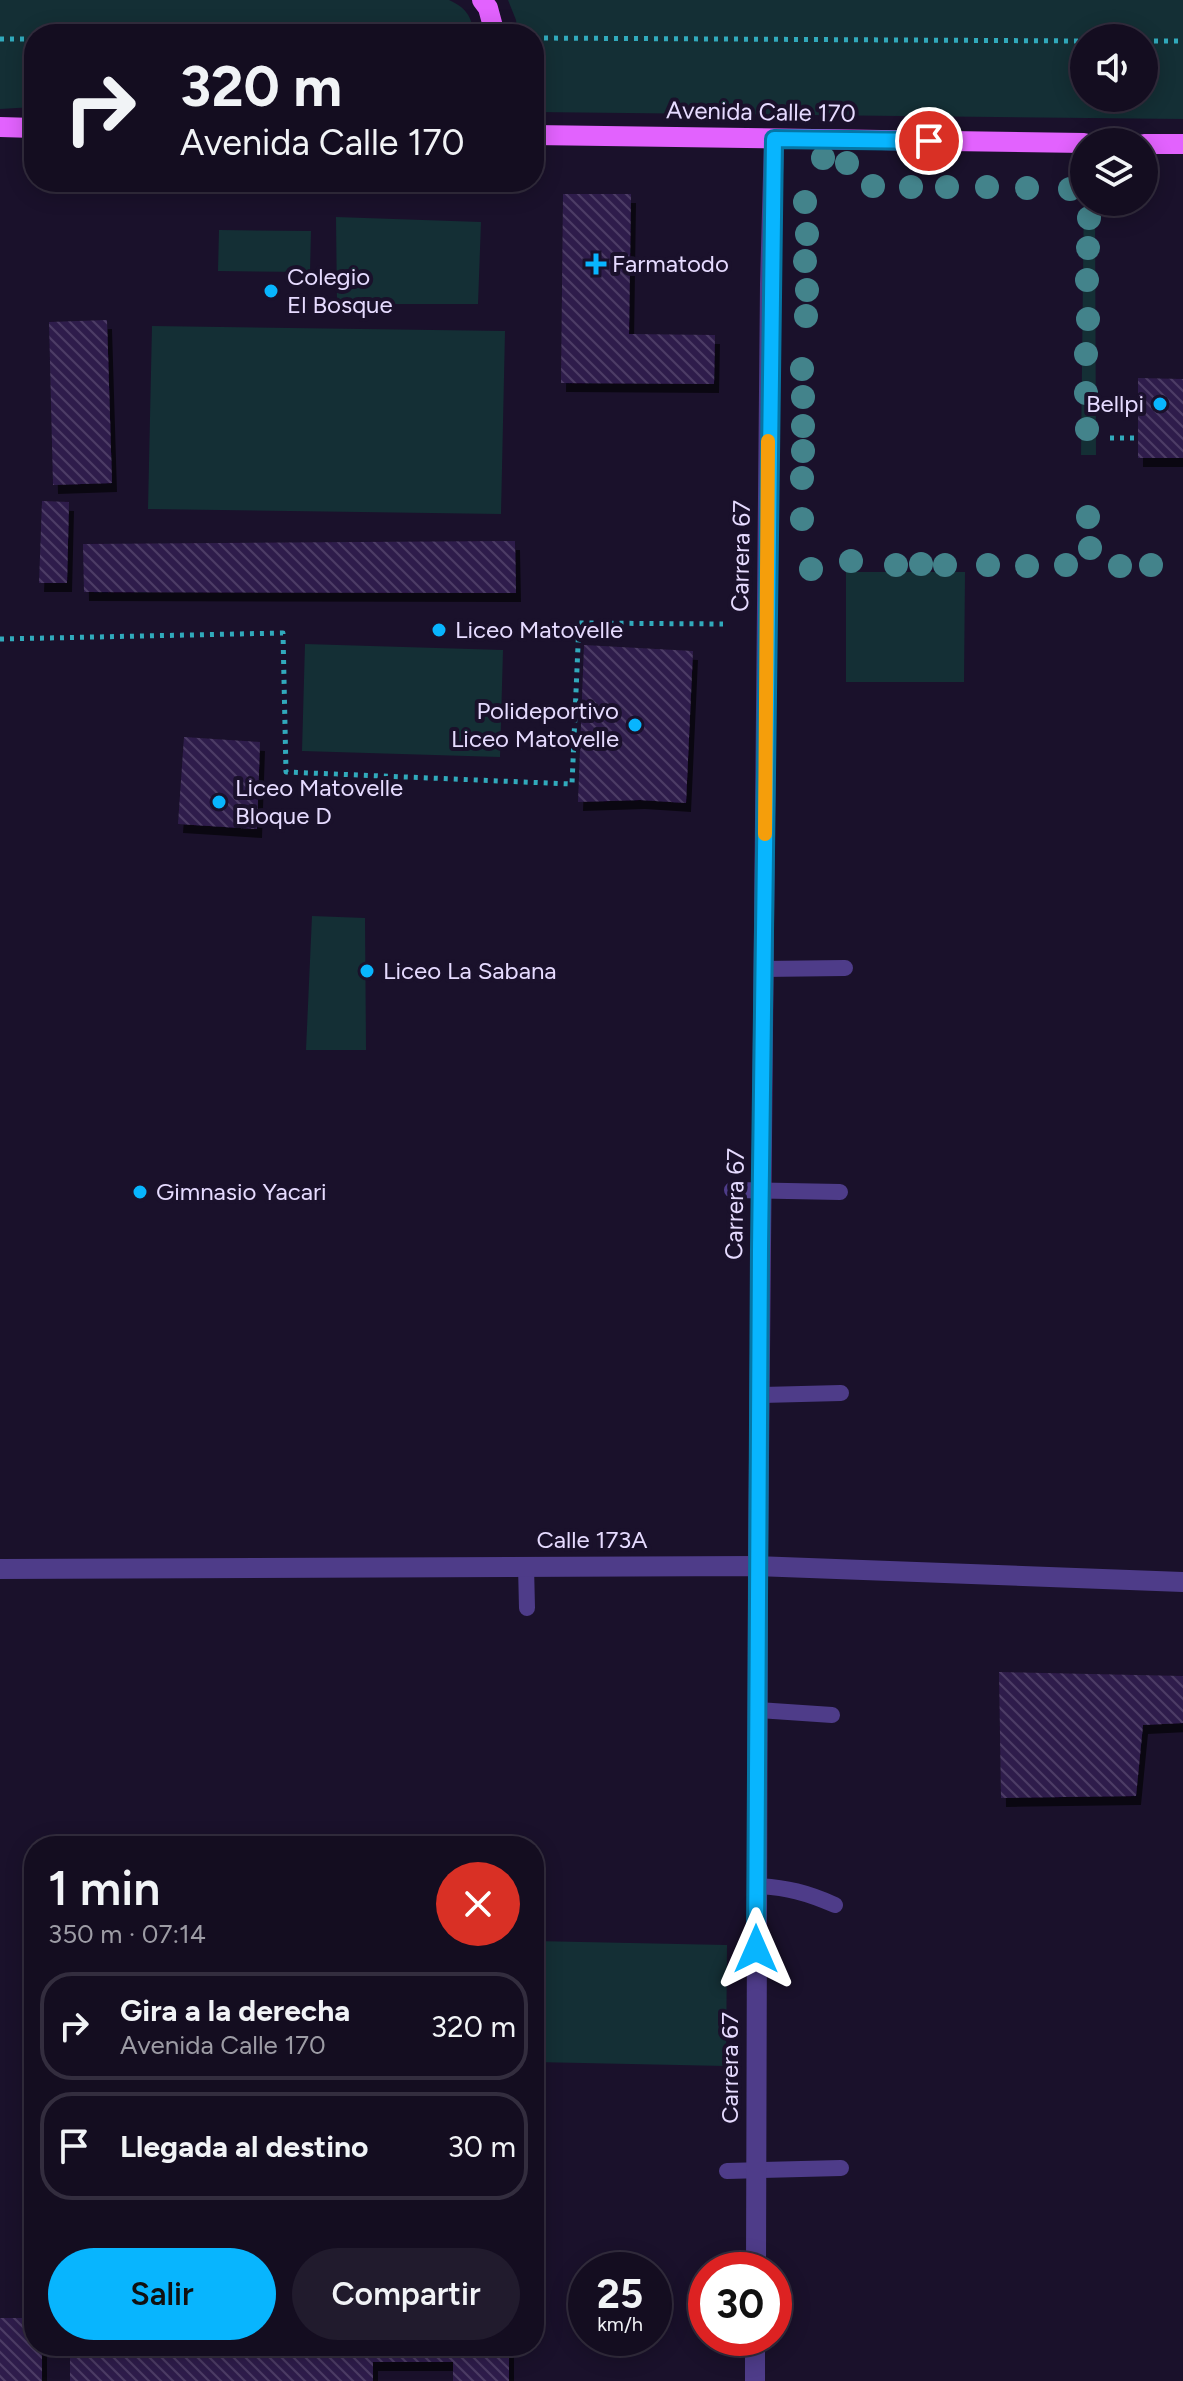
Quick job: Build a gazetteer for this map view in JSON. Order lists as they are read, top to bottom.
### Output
{
  "streets": {
    "main road": ["Avenida Calle 170"],
    "street": ["Carrera 67", "Calle 173A"]
  },
  "crossings": [
    ["Avenida Calle 170", "Carrera 67"],
    ["Carrera 67", "Calle 173A"]
  ],
  "places": {
    "health": ["Farmatodo"],
    "other": [
      "Colegio El Bosque",
      "Bellpi",
      "Liceo Matovelle",
      "Polideportivo Liceo Matovelle",
      "Liceo Matovelle Bloque D",
      "Liceo La Sabana",
      "Gimnasio Yacari"
    ]
  },
  "page": {
    "turn": ["320 m", "Avenida Calle 170"],
    "heading": ["1 min", "350 m · 07:14"],
    "list": [
      {
        "name": "Gira a la derecha",
        "note": "Avenida Calle 170",
        "value": "320 m"
      },
      {
        "name": "Llegada al destino",
        "value": "30 m"
      }
    ],
    "buttons": ["Salir", "Compartir"],
    "speed": "25 km/h",
    "limit": "30"
  }
}
